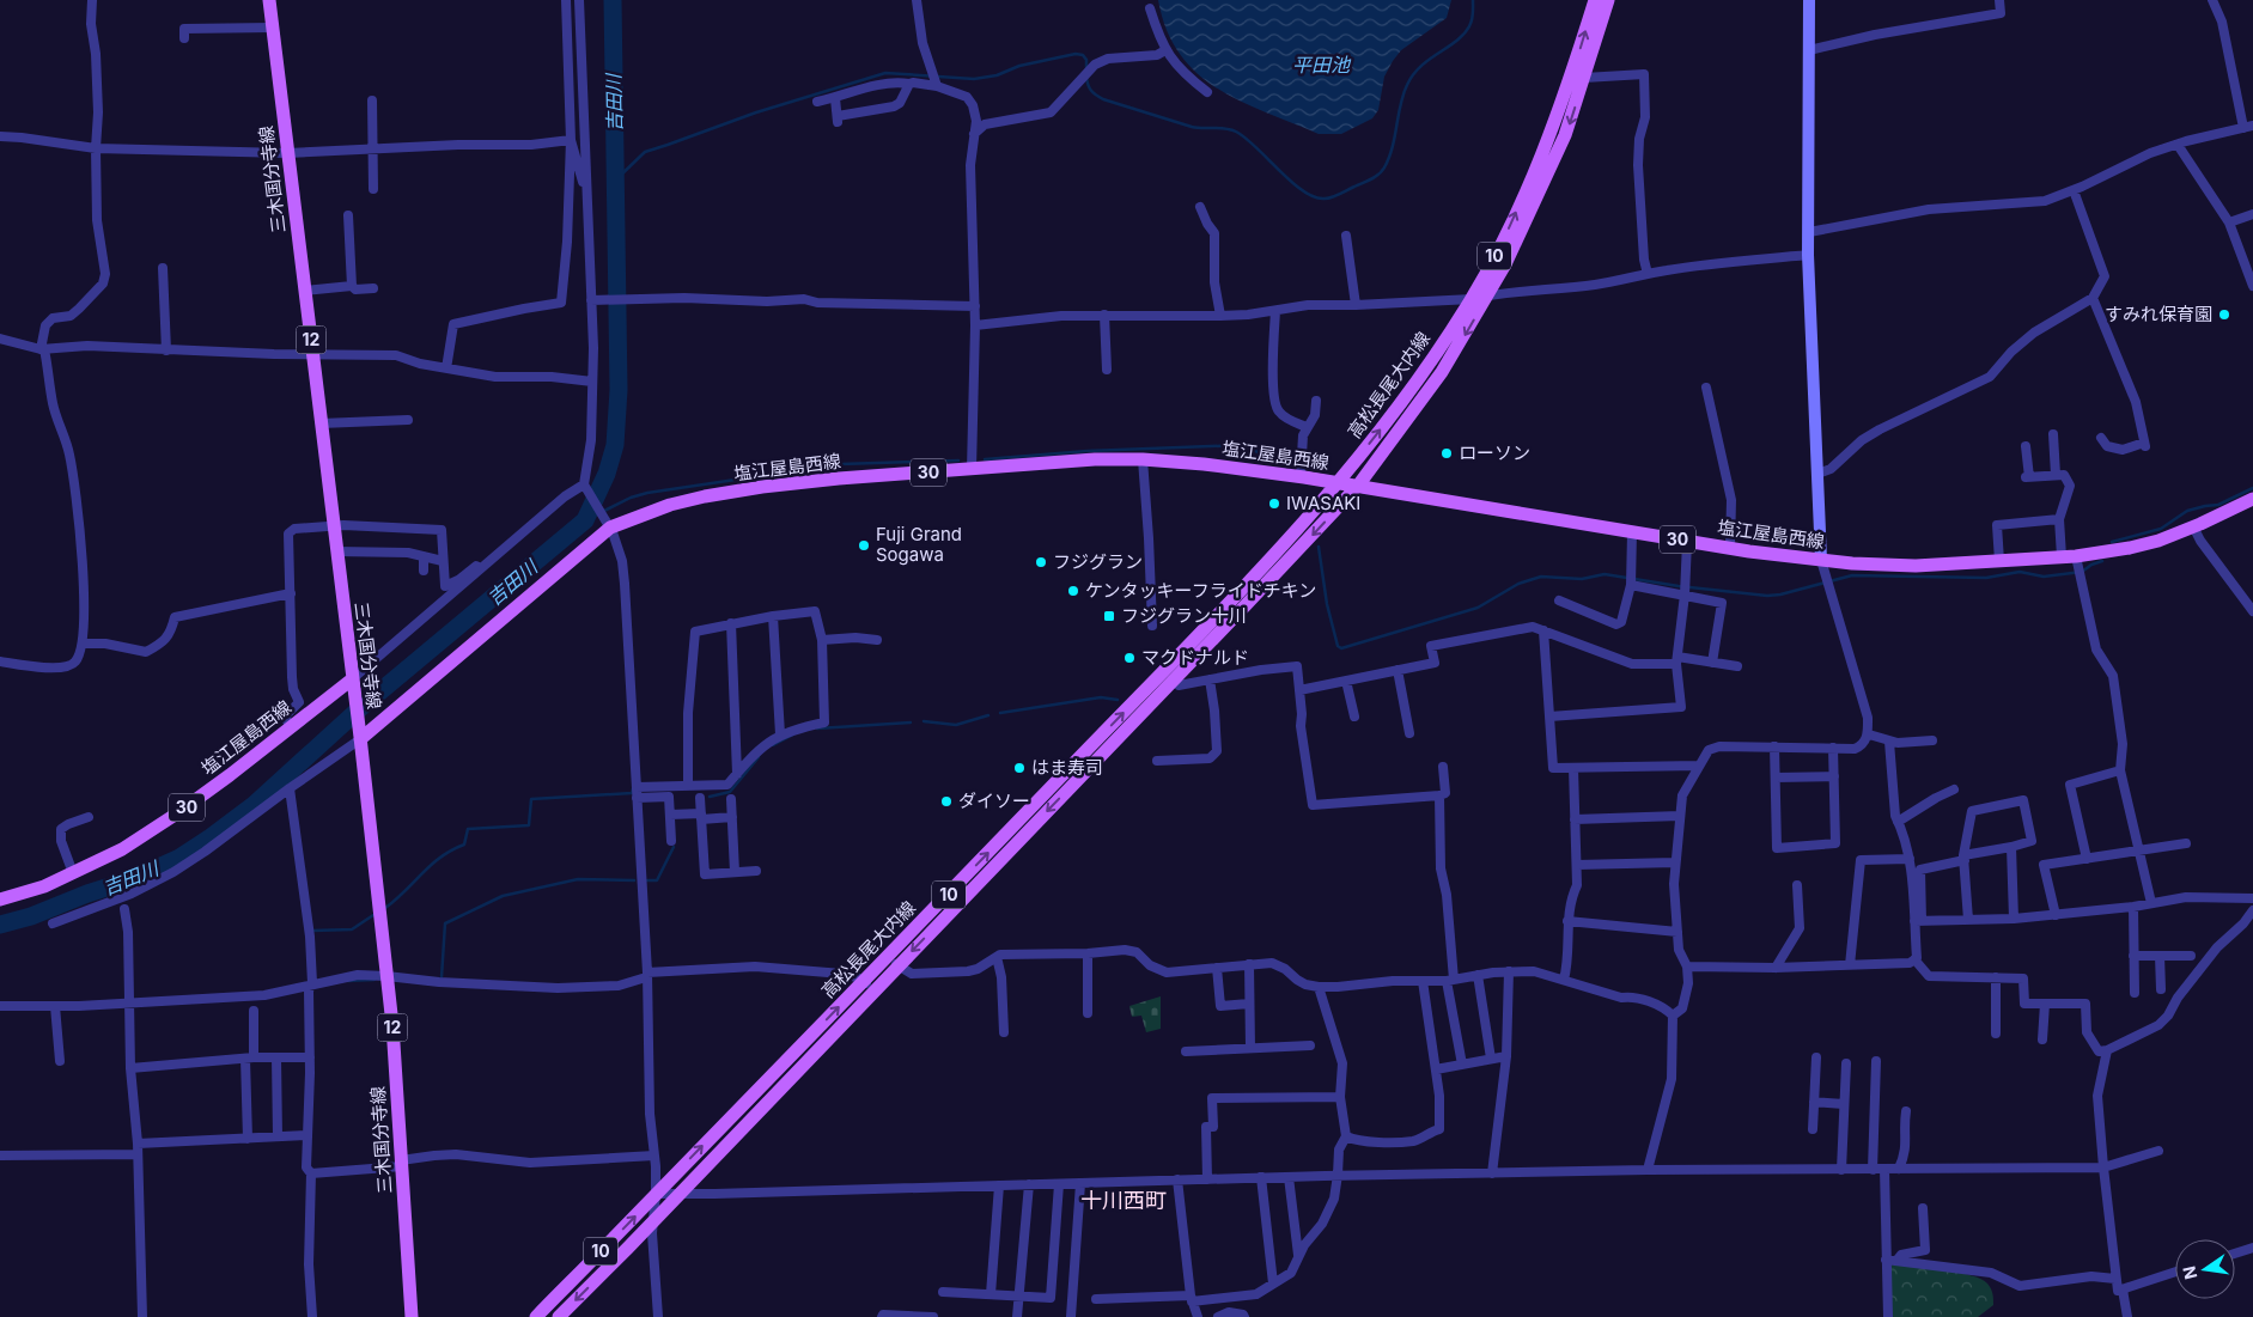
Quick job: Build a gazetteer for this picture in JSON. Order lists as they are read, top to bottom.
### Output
{
  "streets": {
    "main road": [
      "三木国分寺線",
      "10",
      "12",
      "高松長尾大内線",
      "塩江屋島西線",
      "30"
    ]
  },
  "crossings": [
    ["三木国分寺線", "塩江屋島西線"],
    ["高松長尾大内線", "塩江屋島西線"]
  ],
  "districts": ["十川西町"],
  "water": ["平田池", "吉田川"],
  "places": {
    "other": [
      "すみれ保育園",
      "ローソン",
      "IWASAKI",
      "Fuji Grand Sogawa",
      "フジグラン",
      "ケンタッキーフライドチキン",
      "マクドナルド",
      "はま寿司",
      "ダイソー"
    ],
    "transit": ["フジグラン十川"]
  },
  "north": "left"
}
